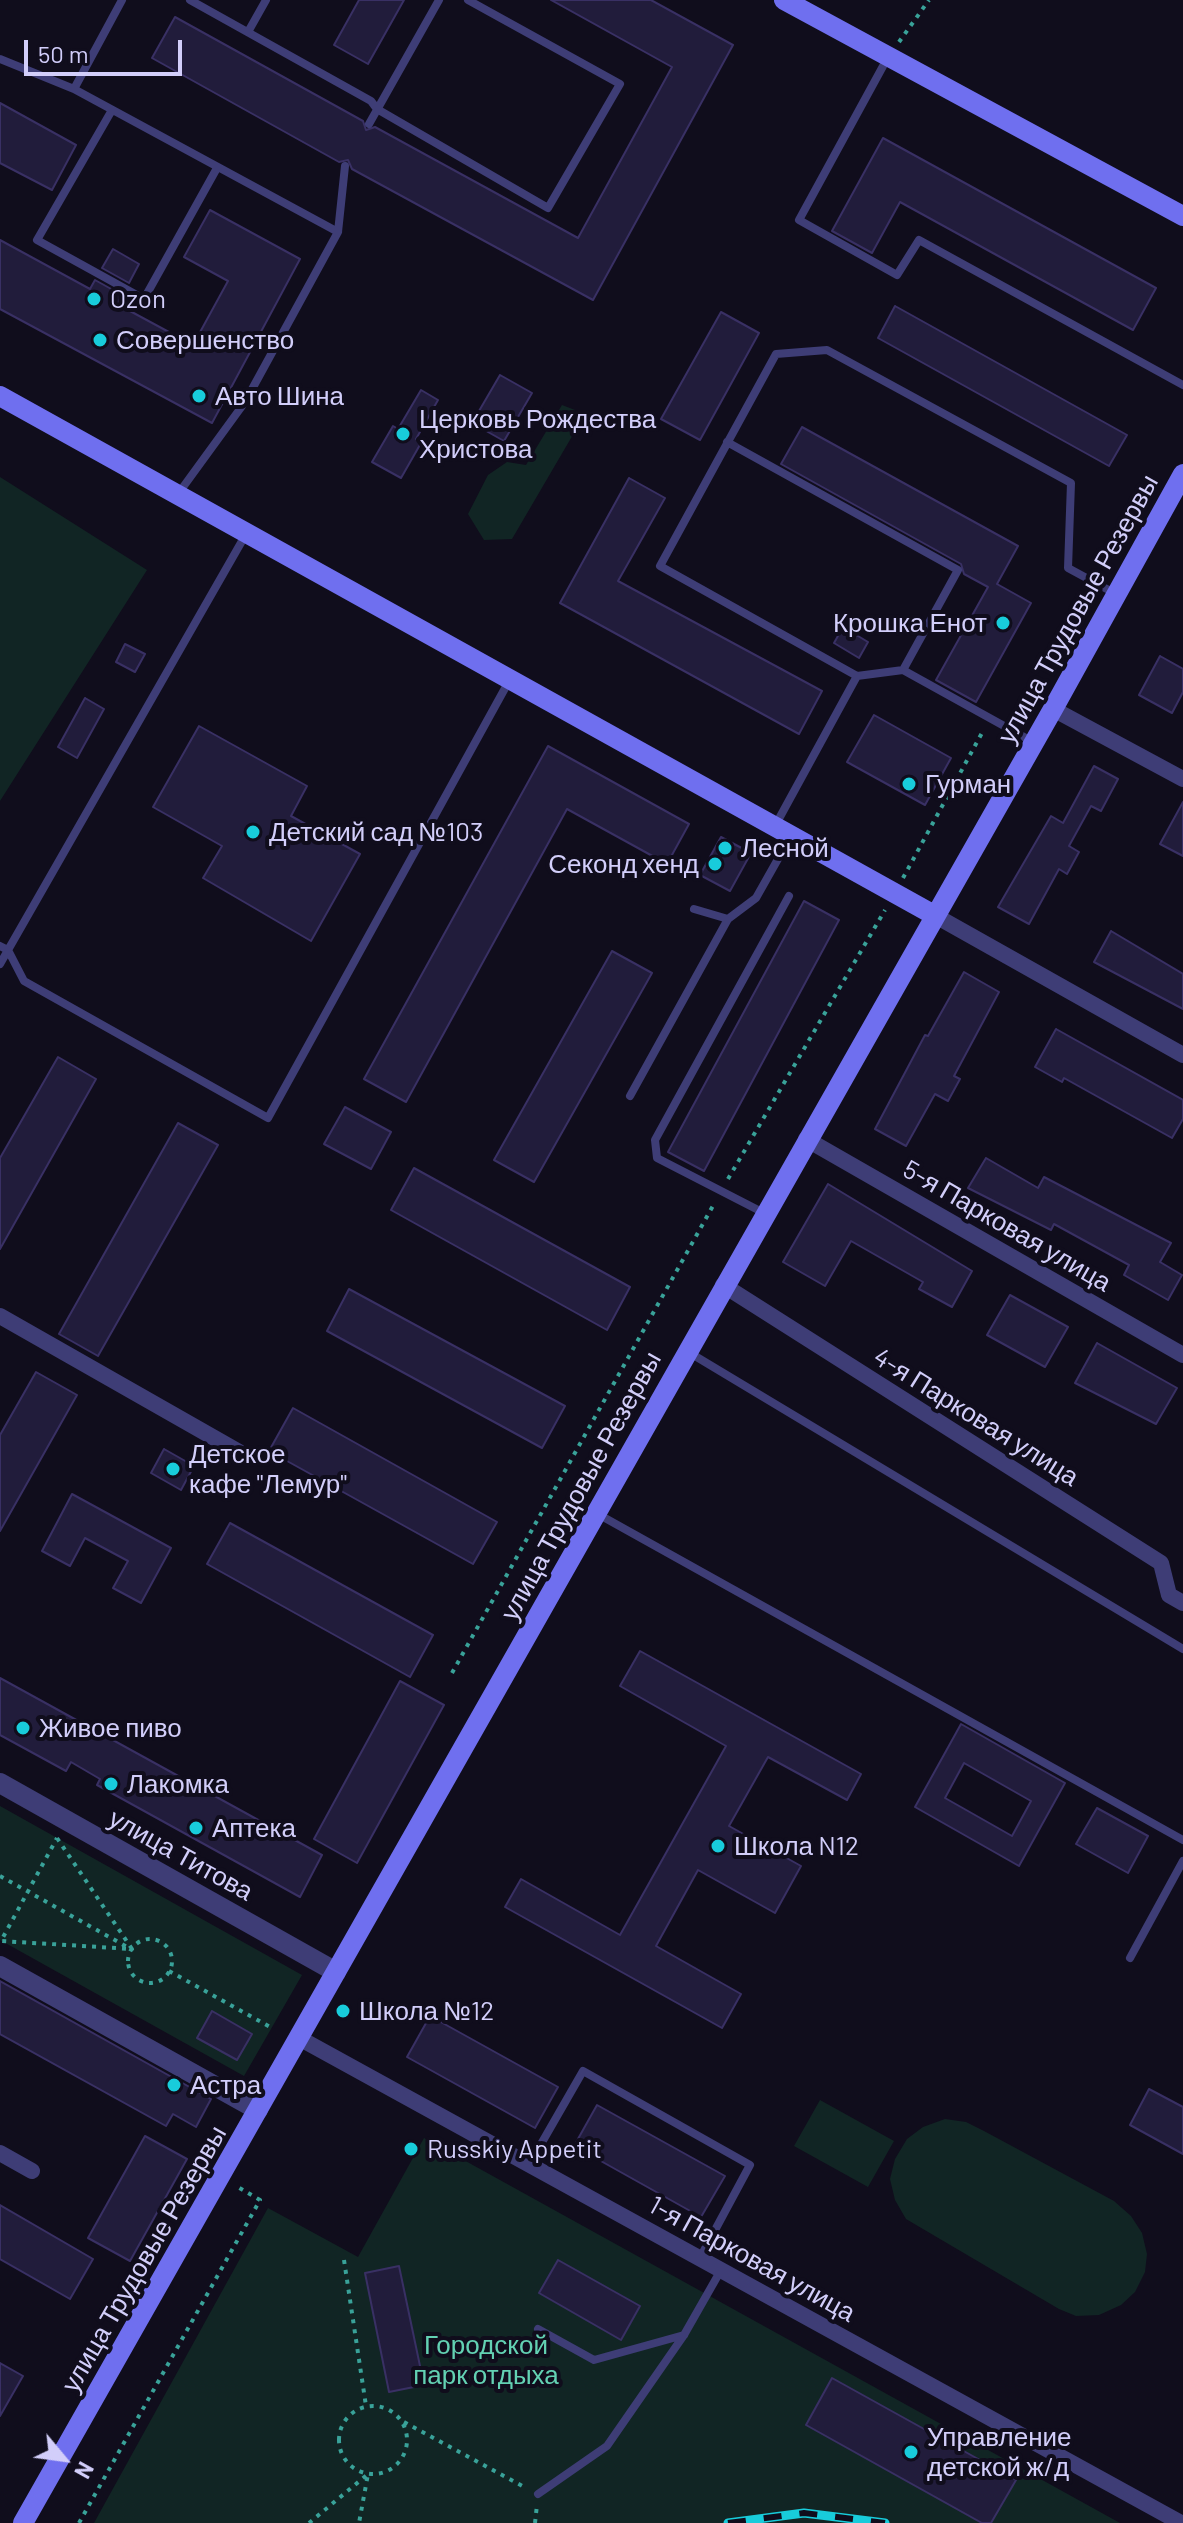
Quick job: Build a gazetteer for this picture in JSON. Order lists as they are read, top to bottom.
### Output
{
  "streets": {
    "main road": ["улица Трудовые Резервы"],
    "street": [
      "5-я Парковая улица",
      "4-я Парковая улица",
      "улица Титова",
      "1-я Парковая улица"
    ]
  },
  "crossings": [
    ["улица Трудовые Резервы", "5-я Парковая улица"],
    ["улица Трудовые Резервы", "4-я Парковая улица"],
    ["улица Трудовые Резервы", "улица Титова"],
    ["улица Трудовые Резервы", "1-я Парковая улица"]
  ],
  "parks": ["Городской парк отдыха"],
  "places": [
    "Ozon",
    "Совершенство",
    "Авто Шина",
    "Церковь Рождества Христова",
    "Крошка Енот",
    "Гурман",
    "Детский сад №103",
    "Лесной",
    "Секонд хенд",
    "Детское кафе \"Лемур\"",
    "Живое пиво",
    "Лакомка",
    "Аптека",
    "Школа N12",
    "Школа №12",
    "Астра",
    "Russkiy Appetit",
    "Управление детской ж/д"
  ],
  "scale_bar": "50 m",
  "north": "bottom right"
}
